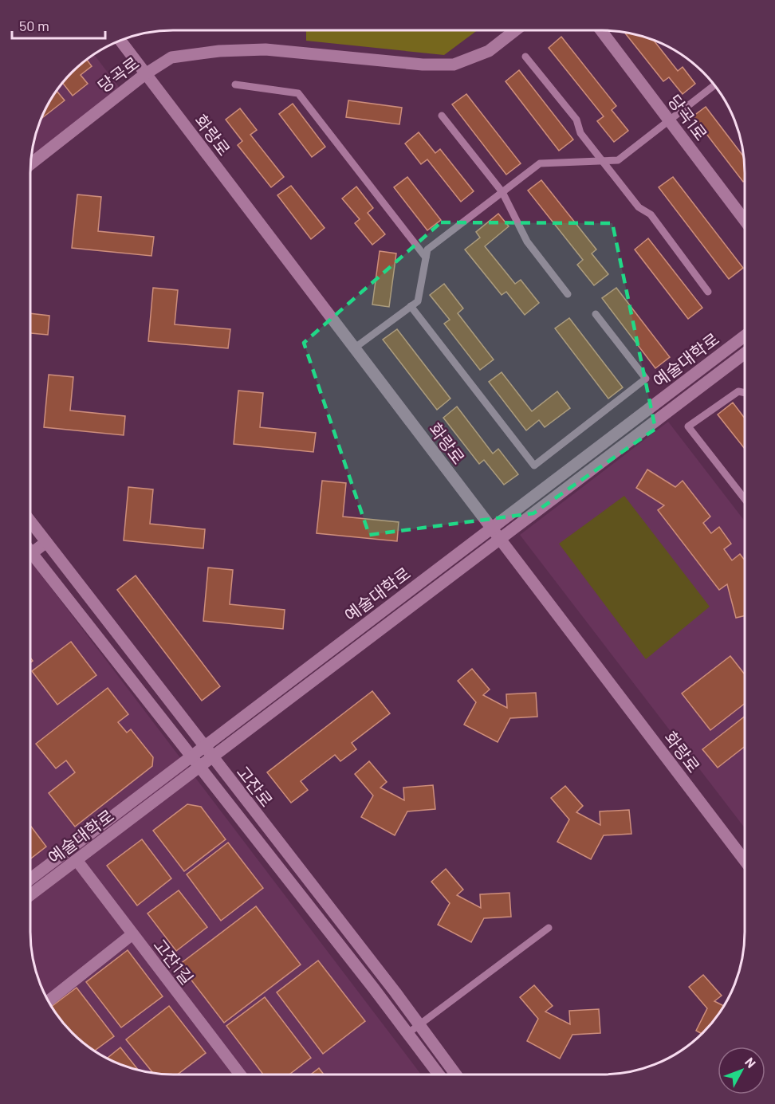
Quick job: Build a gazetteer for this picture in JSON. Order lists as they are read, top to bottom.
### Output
{
  "streets": {
    "street": [
      "당곡로",
      "당곡1로",
      "화랑로",
      "예술대학로",
      "고잔로",
      "고잔1길"
    ]
  },
  "crossings": [
    ["당곡로", "화랑로"],
    ["화랑로", "예술대학로"],
    ["예술대학로", "고잔로"],
    ["예술대학로", "고잔1길"]
  ],
  "scale_bar": "50 m",
  "north": "top right"
}
